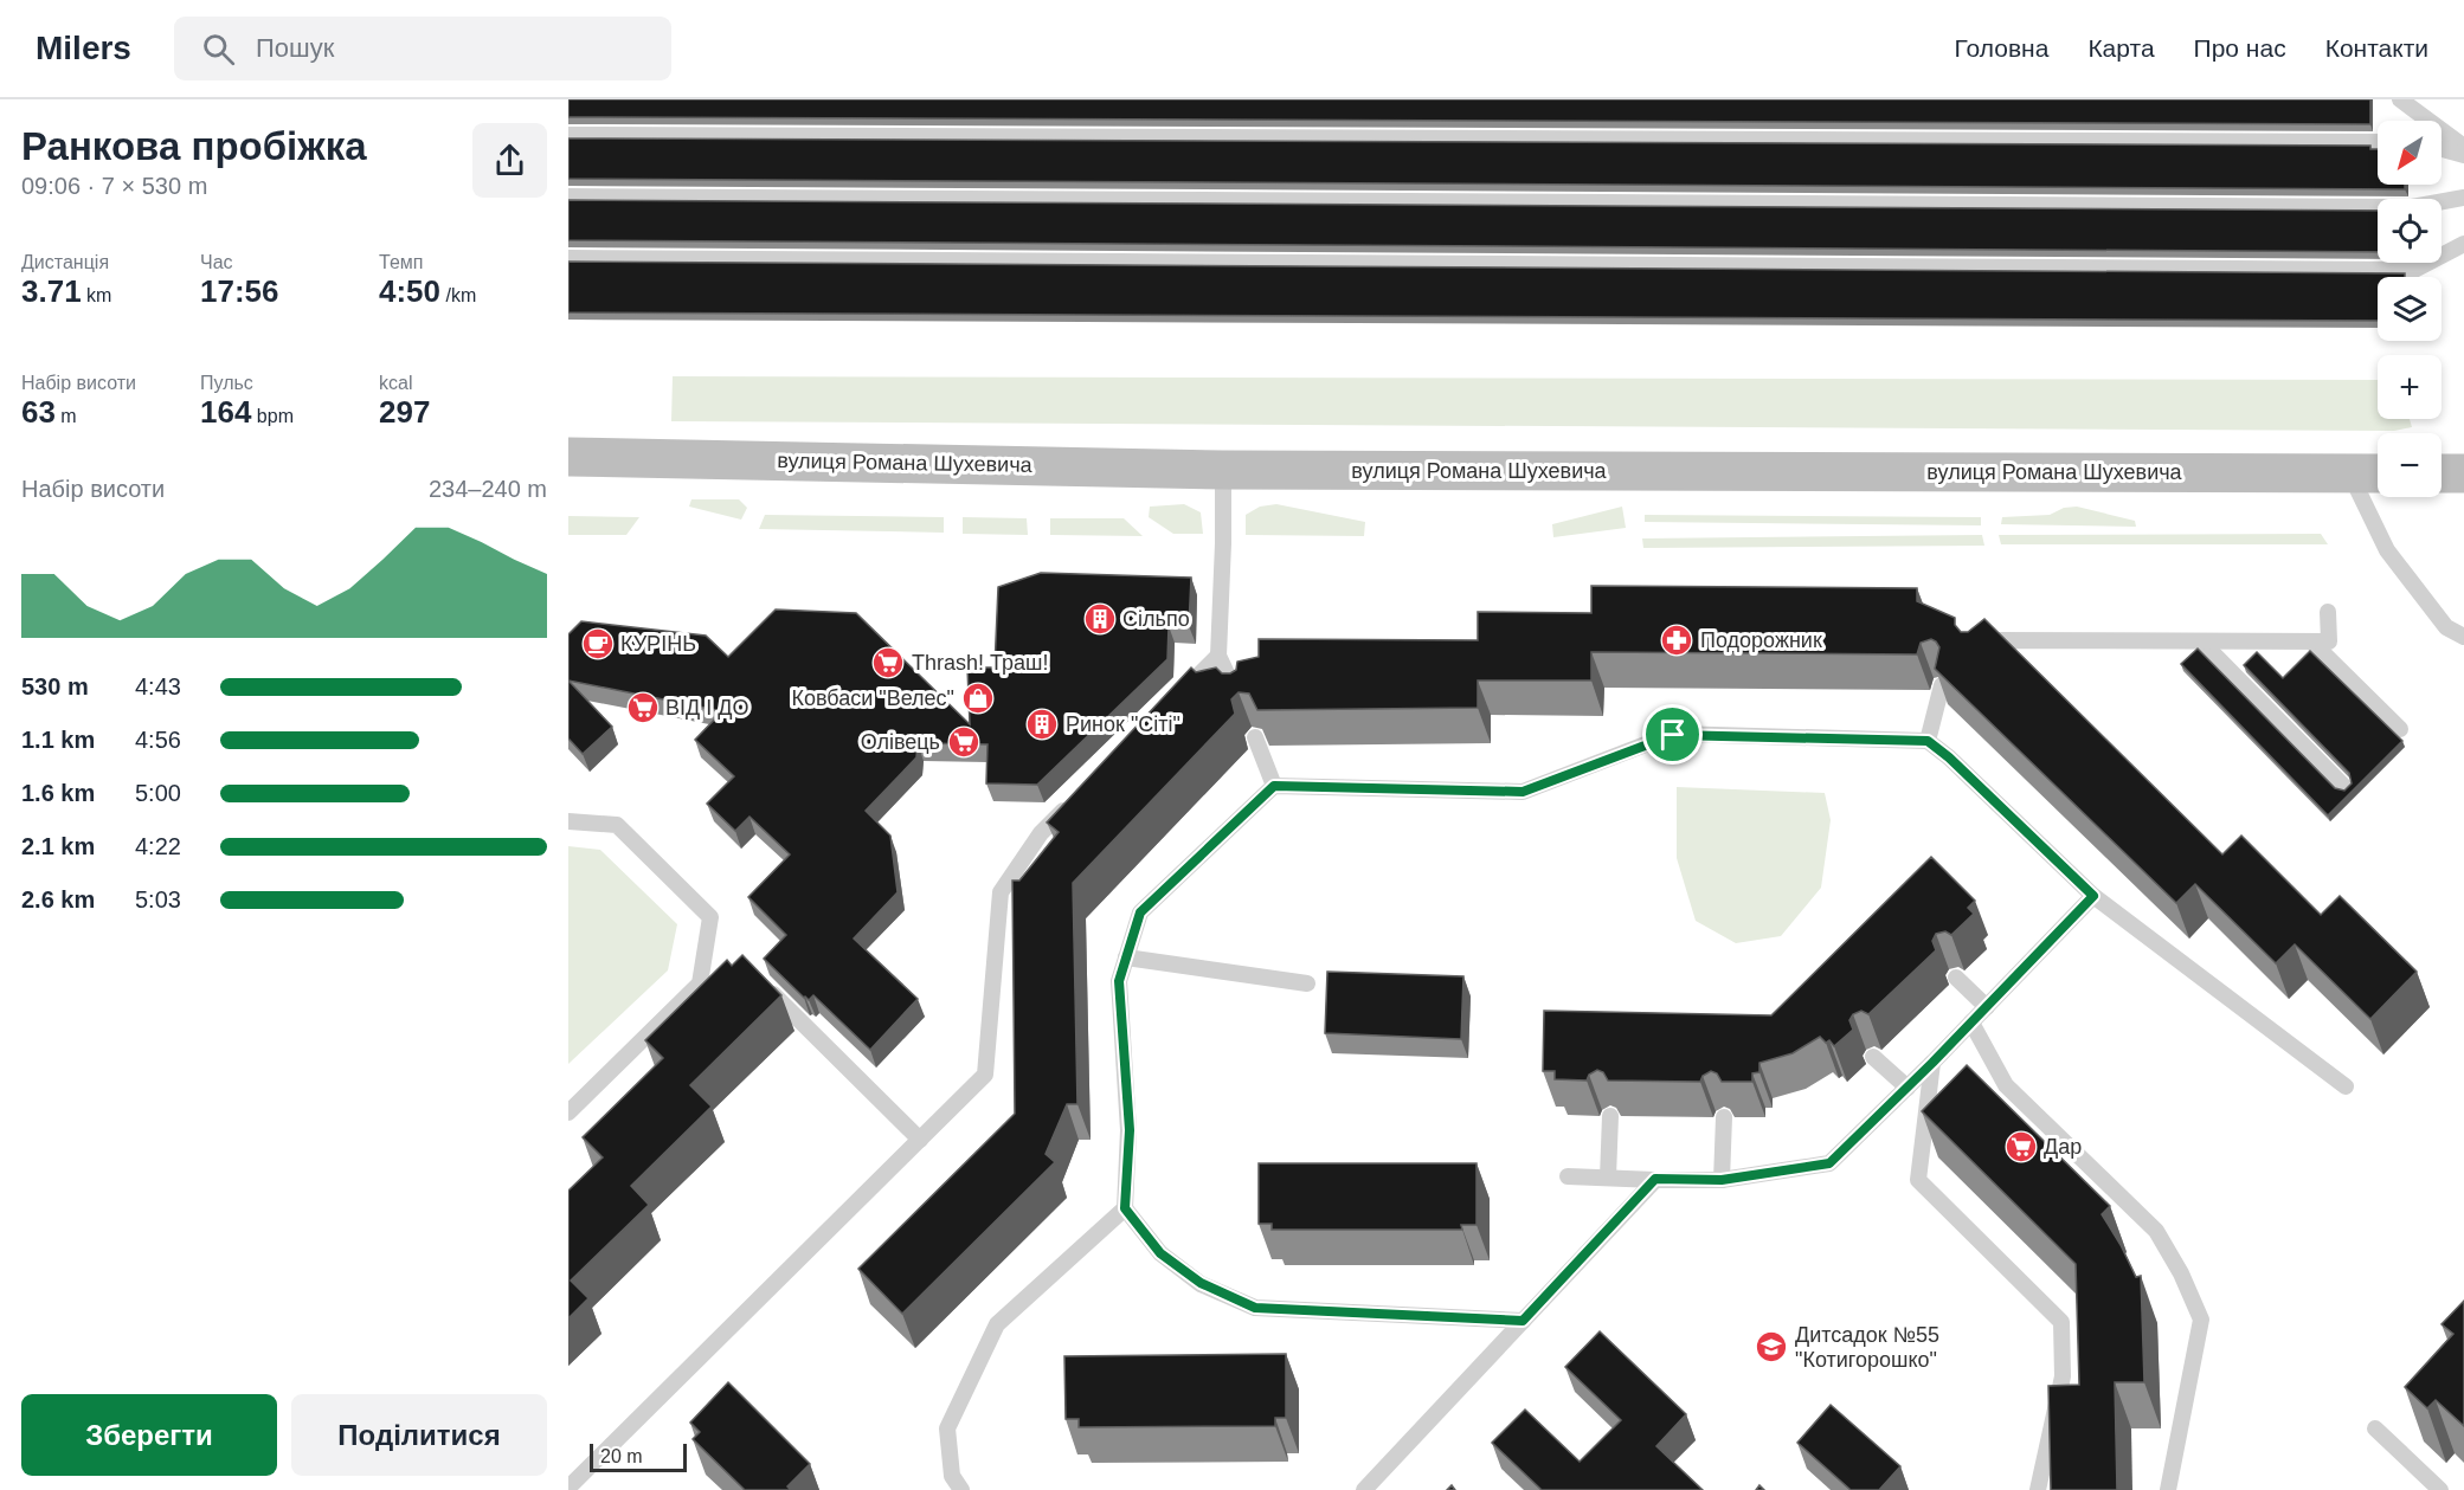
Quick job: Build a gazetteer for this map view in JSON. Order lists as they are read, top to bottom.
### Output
{
  "streets": {
    "main road": ["вулиця Романа Шухевича"]
  },
  "places": {
    "building": ["Сільпо", "Ринок \"Сіті\""],
    "pharmacy": ["Подорожник"],
    "cafe": ["КУРІНЬ"],
    "supermarket": [
      "Thrash! Траш!",
      "ВІД І ДО",
      "Олівець",
      "Дар"
    ],
    "shop": ["Ковбаси \"Велес\""],
    "school or university": ["Дитсадок №55 \"Котигорошко\""]
  },
  "scale_bar": "20 m",
  "north": "bottom left",
  "page": {
    "header": "Milers",
    "search": "Пошук",
    "nav": [
      "Головна",
      "Карта",
      "Про нас",
      "Контакти"
    ],
    "heading": ["Ранкова пробіжка", "09:06 · 7 × 530 m"],
    "map_buttons": ["+", "−"],
    "stats": [
      ["Дистанція", "3.71 km"],
      ["Час", "17:56"],
      ["Темп", "4:50 /km"],
      ["Набір висоти", "63 m"],
      ["Пульс", "164 bpm"],
      ["kcal", "297"]
    ],
    "chart": ["Набір висоти", "234–240 m"],
    "list": [
      {
        "name": "530 m",
        "note": "4:43"
      },
      {
        "name": "1.1 km",
        "note": "4:56"
      },
      {
        "name": "1.6 km",
        "note": "5:00"
      },
      {
        "name": "2.1 km",
        "note": "4:22"
      },
      {
        "name": "2.6 km",
        "note": "5:03"
      }
    ],
    "buttons": ["Зберегти", "Поділитися"],
    "scale": "20 m"
  }
}
